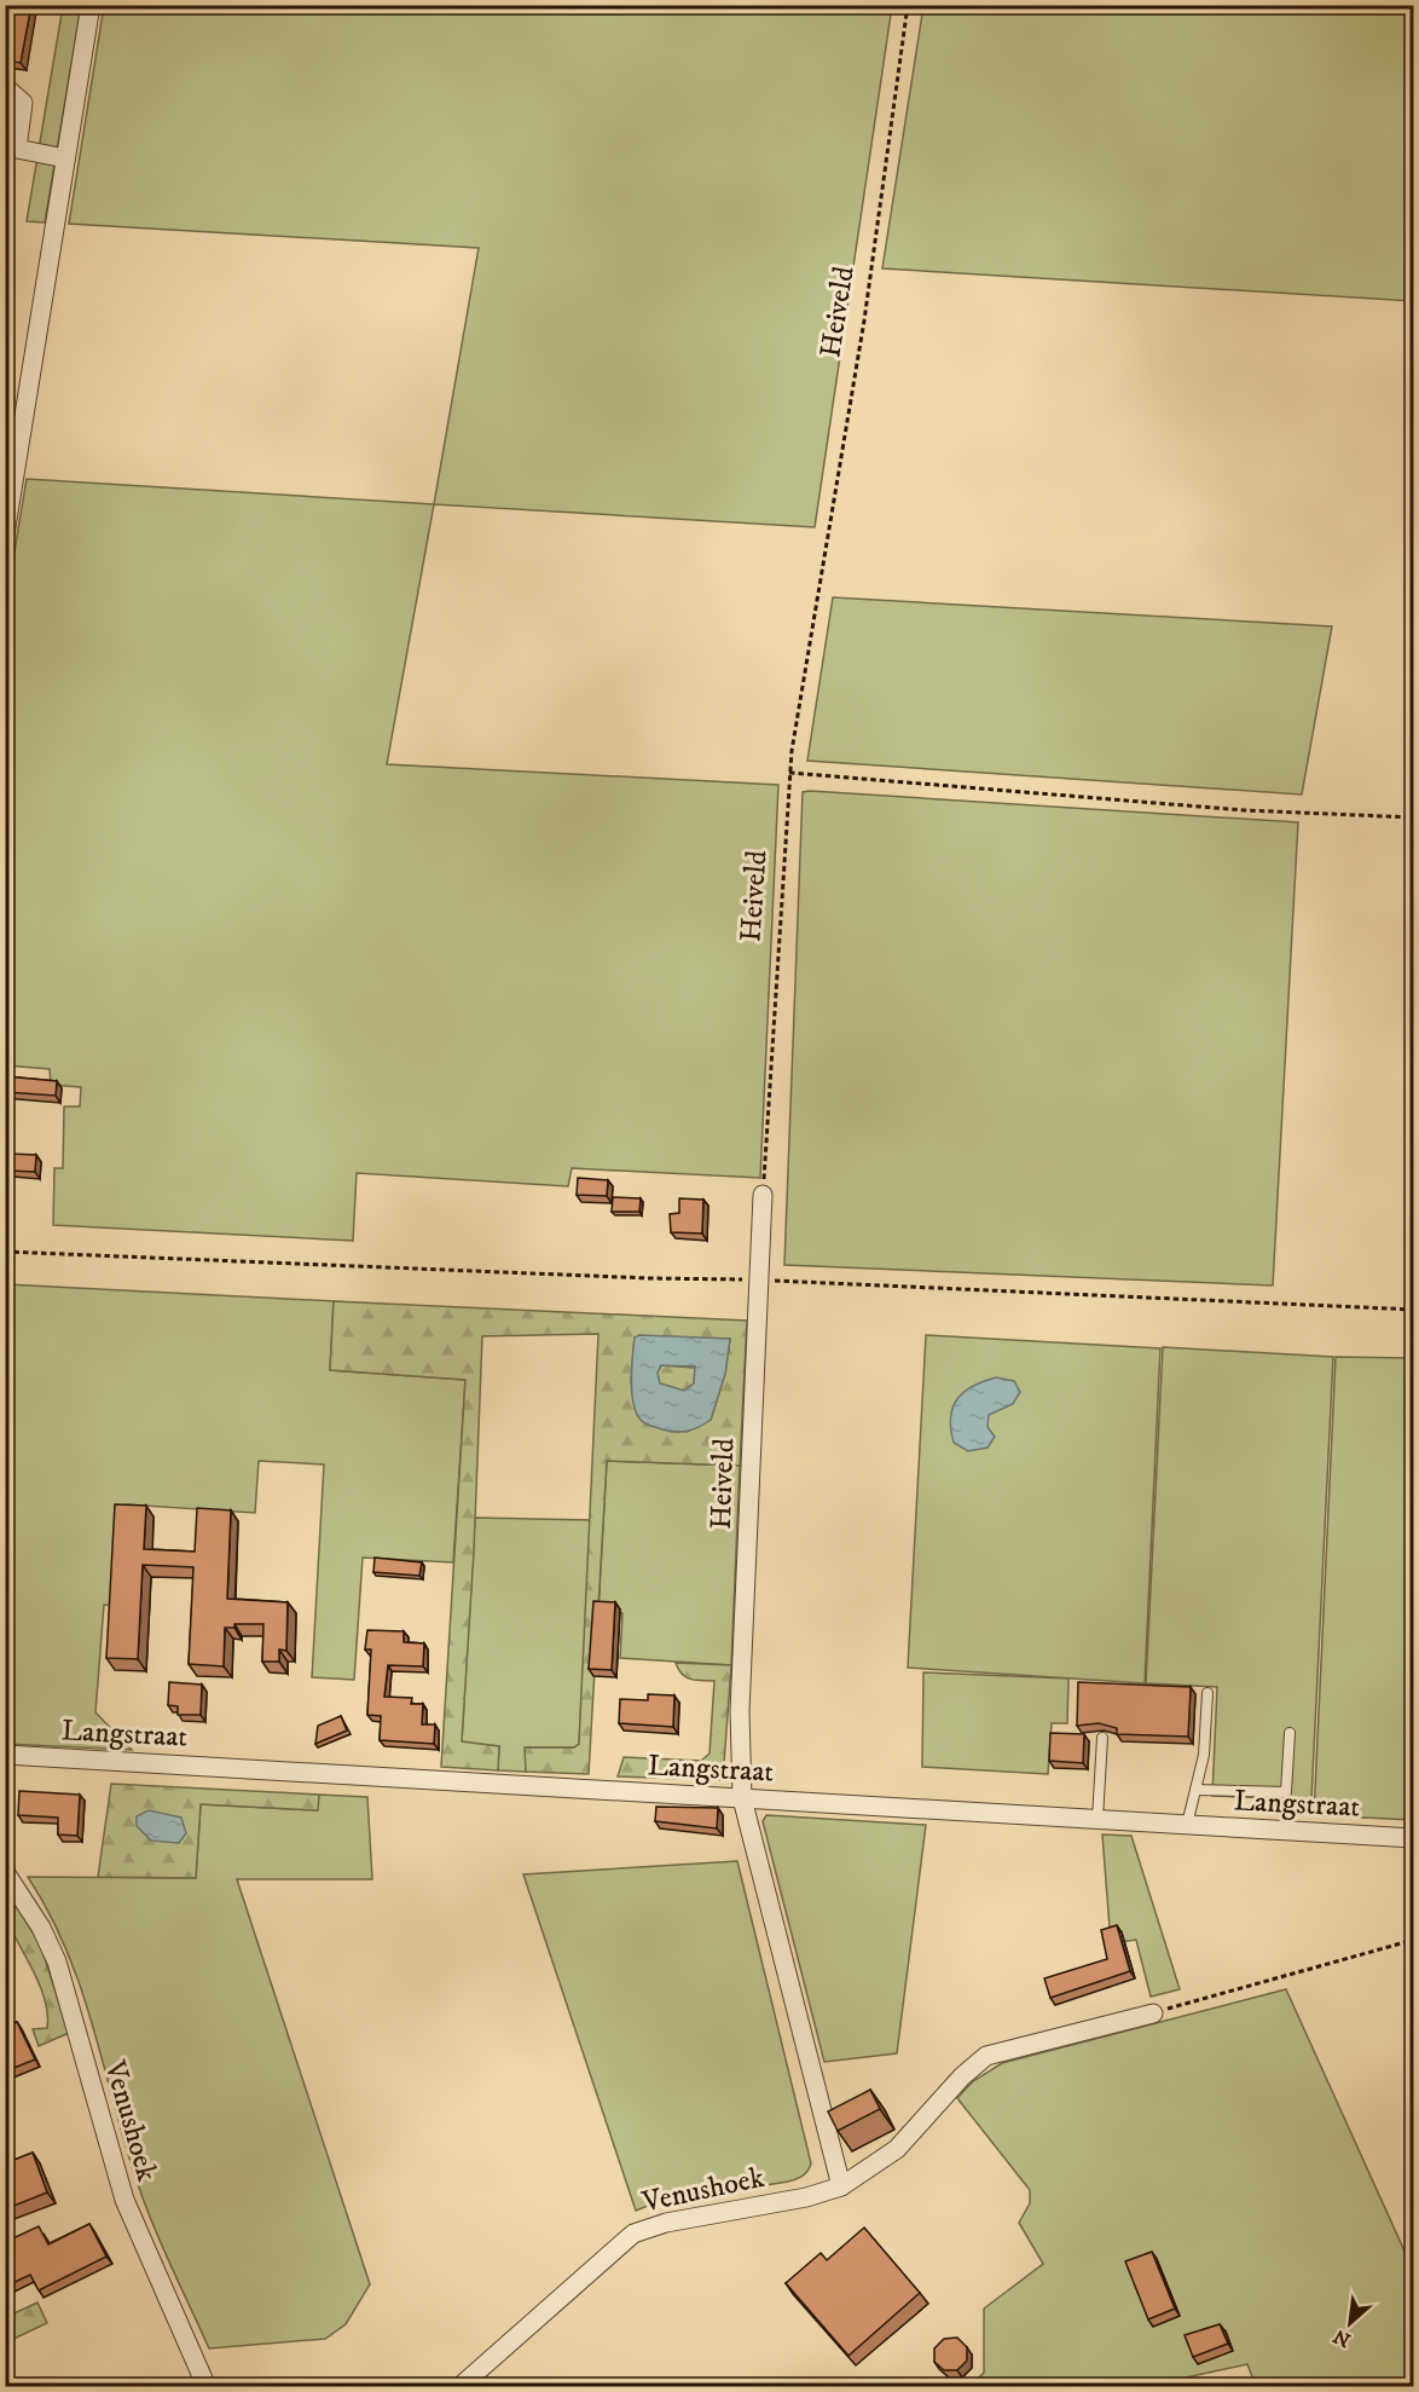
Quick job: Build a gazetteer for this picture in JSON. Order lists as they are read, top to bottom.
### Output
{
  "streets": {
    "street": ["Heiveld", "Langstraat", "Venushoek"]
  },
  "crossings": [
    ["Heiveld", "Langstraat"]
  ],
  "north": "bottom left"
}
